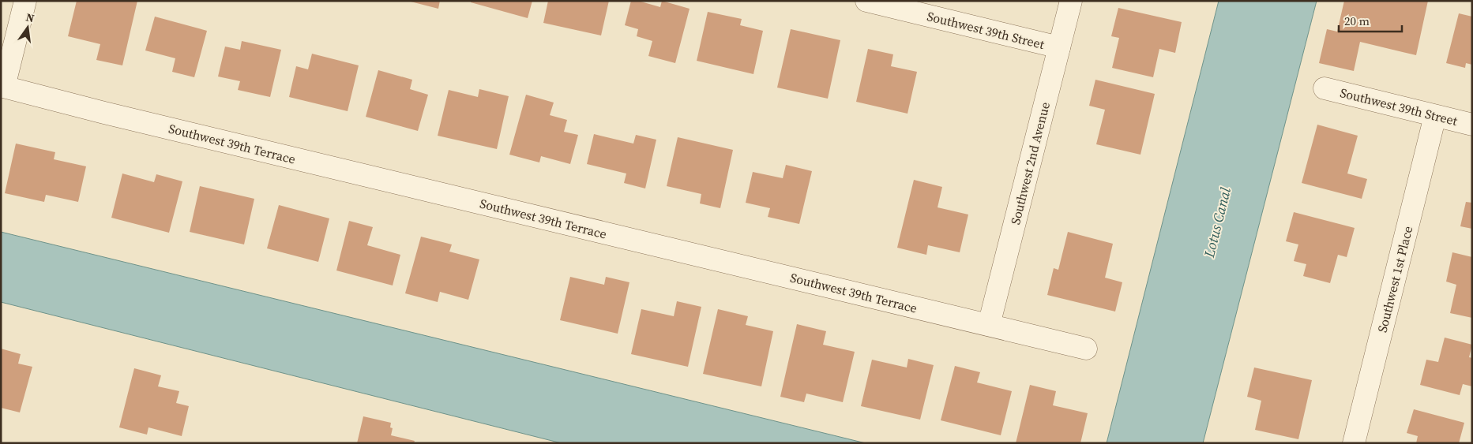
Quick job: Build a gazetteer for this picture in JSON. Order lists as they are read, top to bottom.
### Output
{
  "streets": {
    "street": [
      "Southwest 39th Street",
      "Southwest 39th Terrace",
      "Southwest 2nd Avenue",
      "Southwest 1st Place"
    ]
  },
  "crossings": [
    ["Southwest 39th Street", "Southwest 2nd Avenue"],
    ["Southwest 39th Street", "Southwest 1st Place"],
    ["Southwest 39th Terrace", "Southwest 2nd Avenue"]
  ],
  "water": ["Lotus Canal"],
  "scale_bar": "20 m",
  "north": "top"
}
